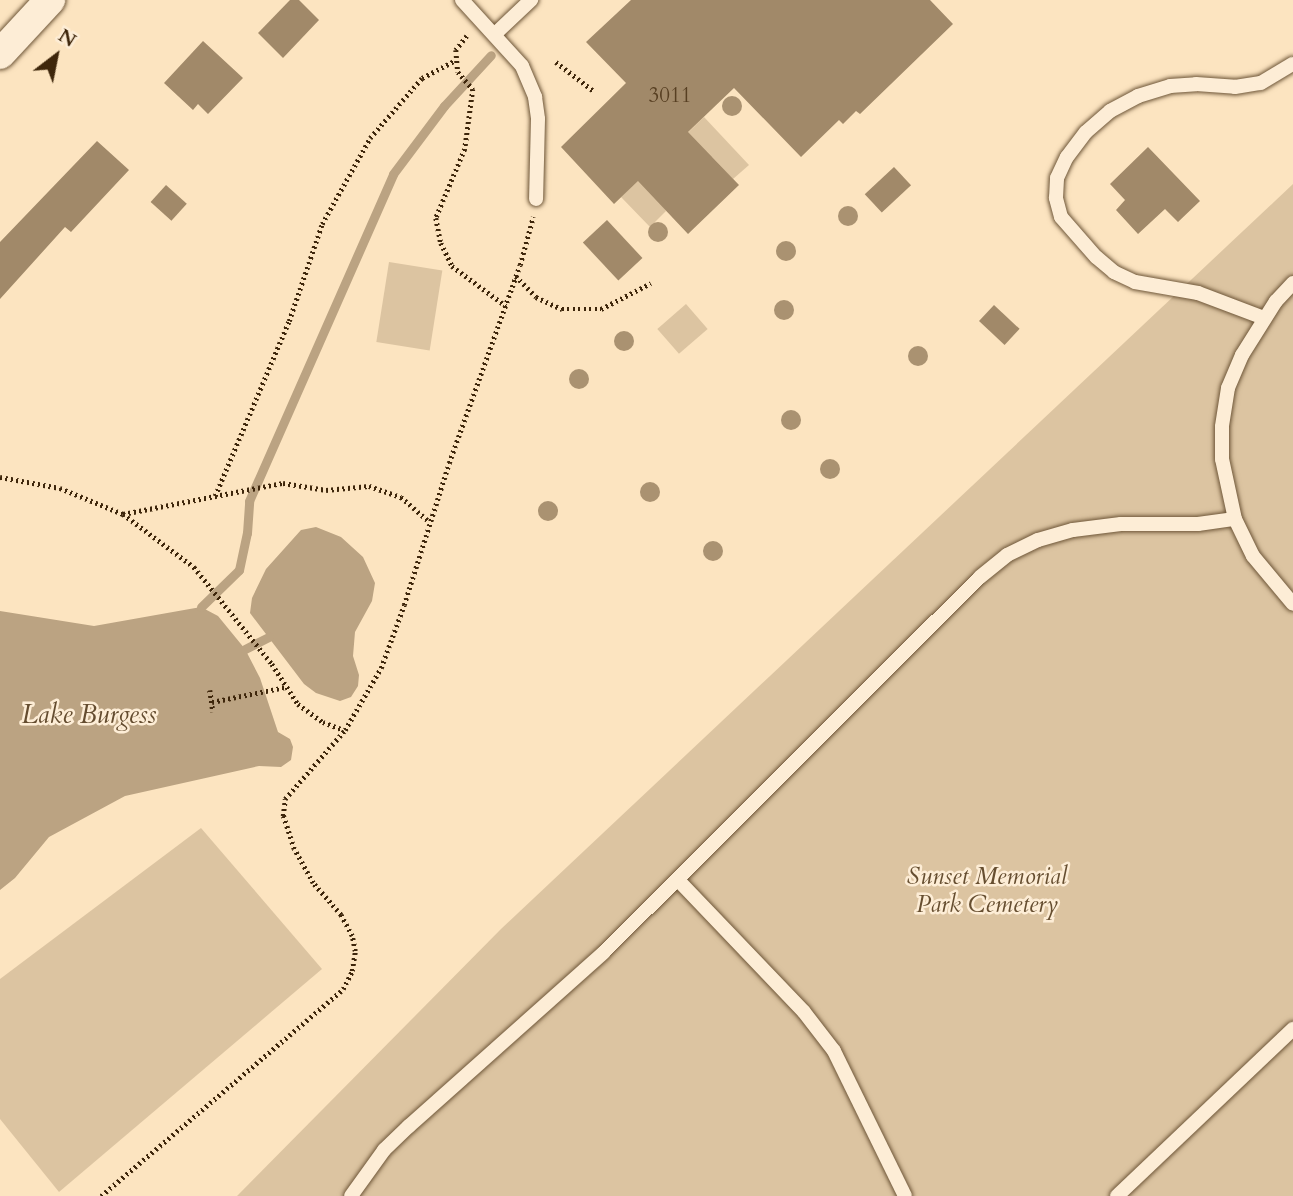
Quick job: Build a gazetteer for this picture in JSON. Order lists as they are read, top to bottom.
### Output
{
  "water": ["Lake Burgess"],
  "parks": ["Sunset Memorial Park Cemetery"],
  "house_numbers": ["3011"],
  "north": "top right"
}
